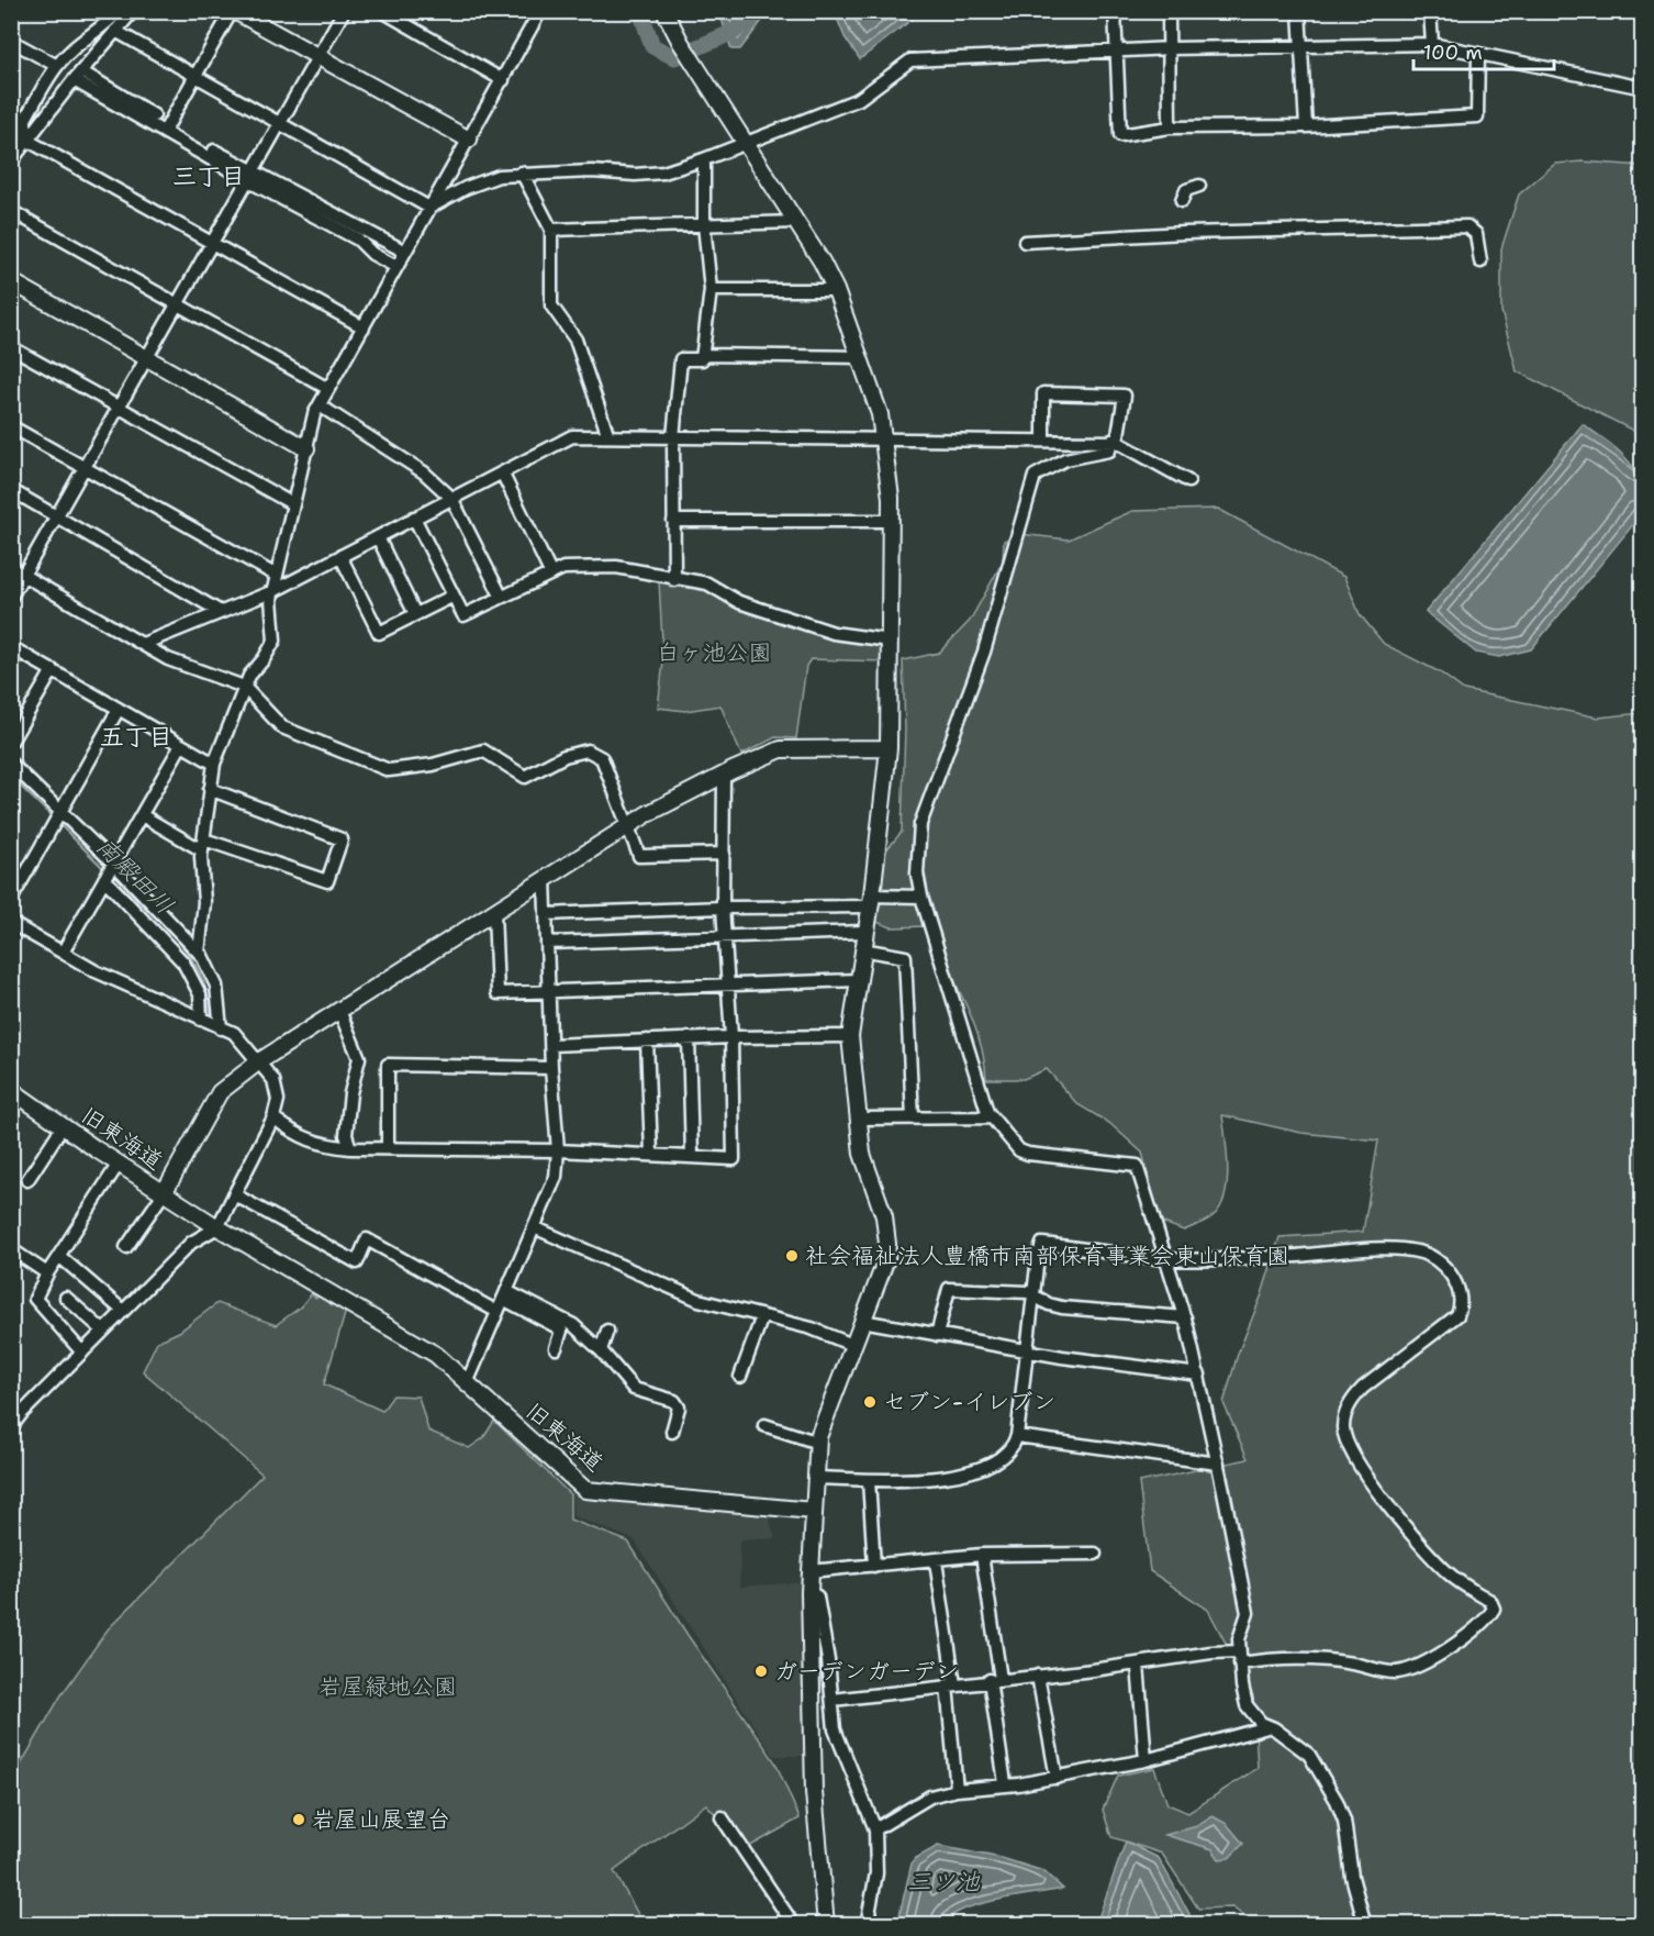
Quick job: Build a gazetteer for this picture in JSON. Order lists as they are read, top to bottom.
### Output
{
  "streets": {
    "street": ["旧東海道"]
  },
  "districts": ["三丁目", "五丁目"],
  "water": ["南殿田川", "三ツ池"],
  "parks": ["白ヶ池公園", "岩屋緑地公園"],
  "places": [
    "社会福祉法人豊橋市南部保育事業会東山保育園",
    "セブン-イレブン",
    "ガーデンガーデン",
    "岩屋山展望台"
  ],
  "scale_bar": "100 m"
}
